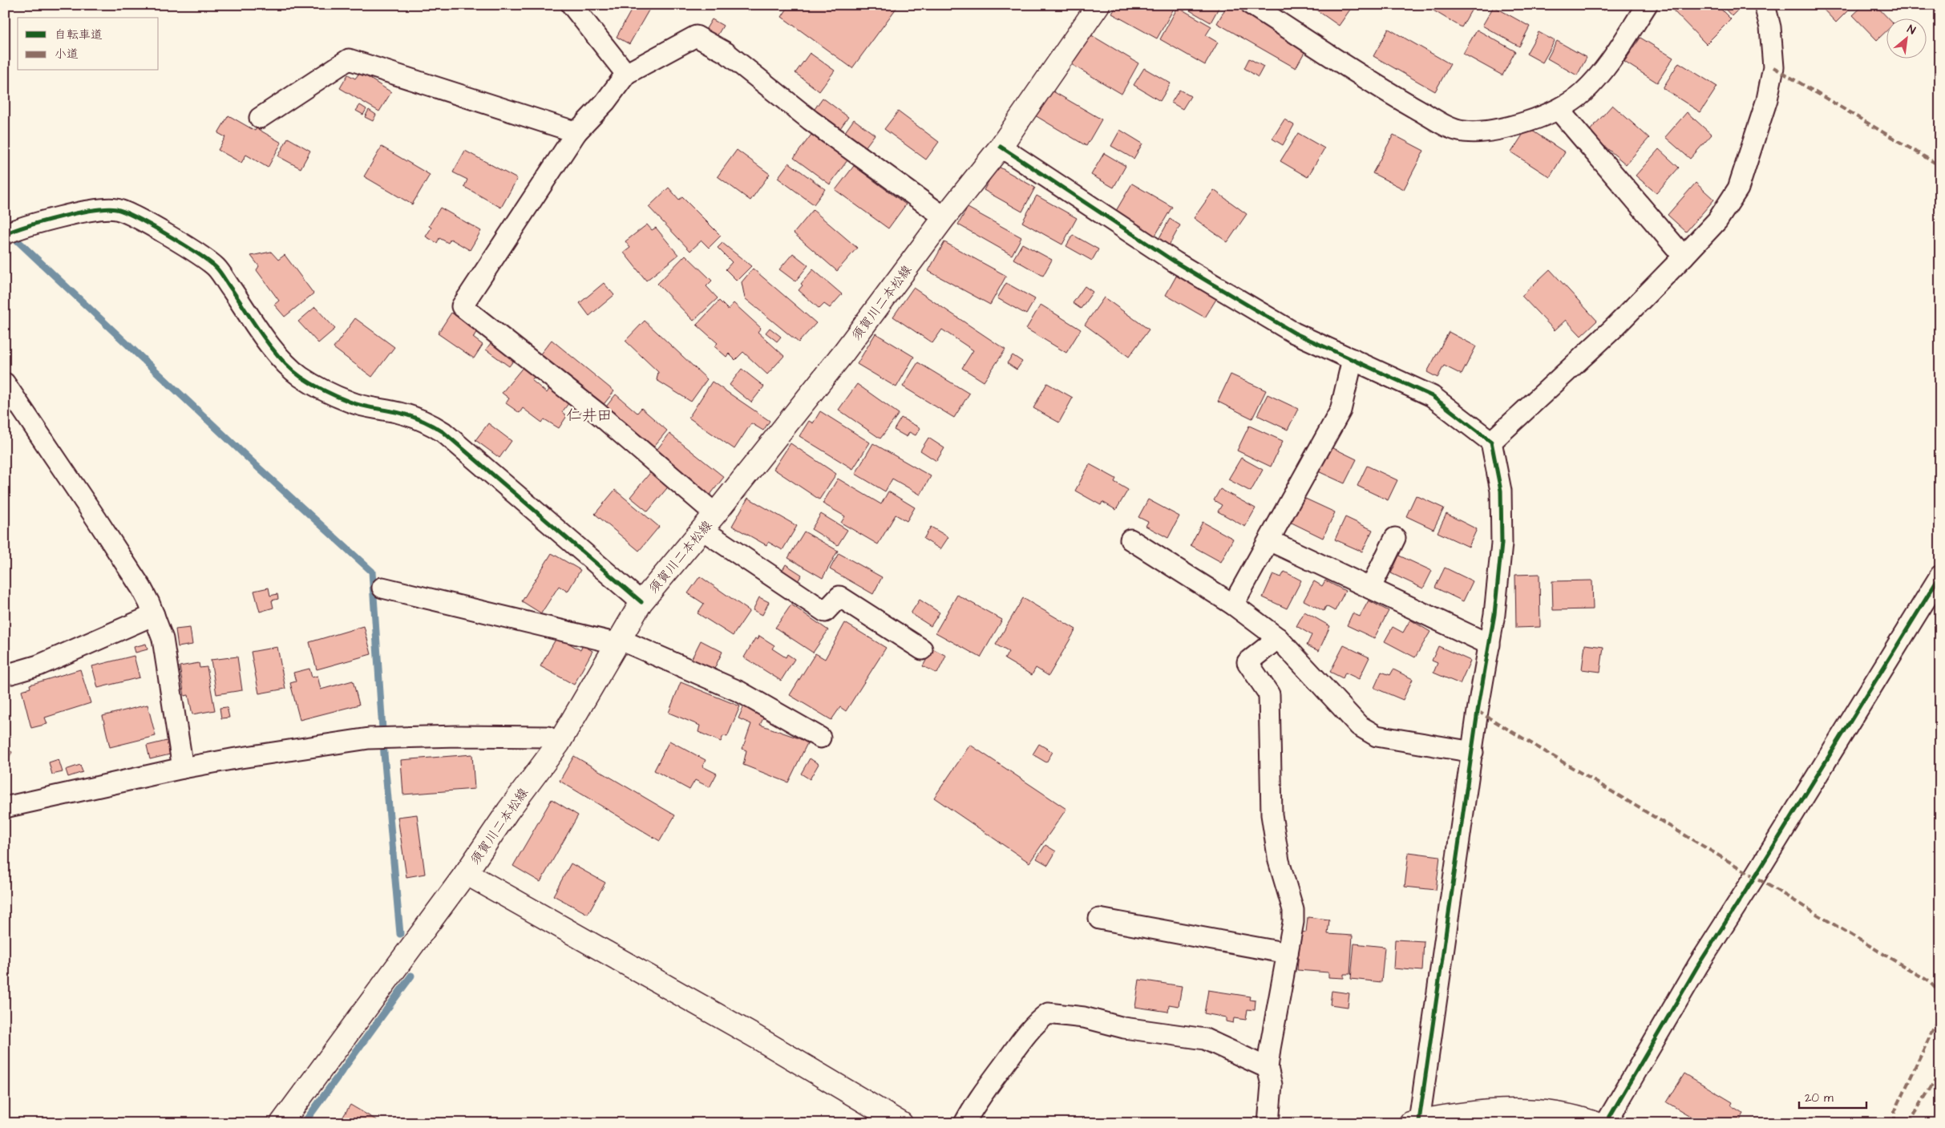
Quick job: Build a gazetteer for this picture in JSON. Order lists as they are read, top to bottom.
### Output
{
  "streets": {
    "main road": ["須賀川二本松線"]
  },
  "districts": ["仁井田"],
  "legend": ["自転車道", "小道"],
  "scale_bar": "20 m",
  "north": "top right"
}
